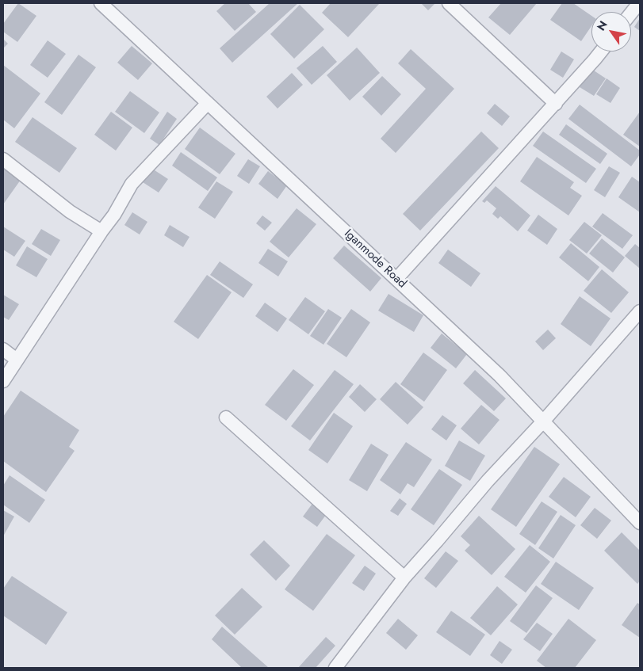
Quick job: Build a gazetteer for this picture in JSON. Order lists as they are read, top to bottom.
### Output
{
  "streets": {
    "street": ["Iganmode Road"]
  },
  "north": "top left"
}
